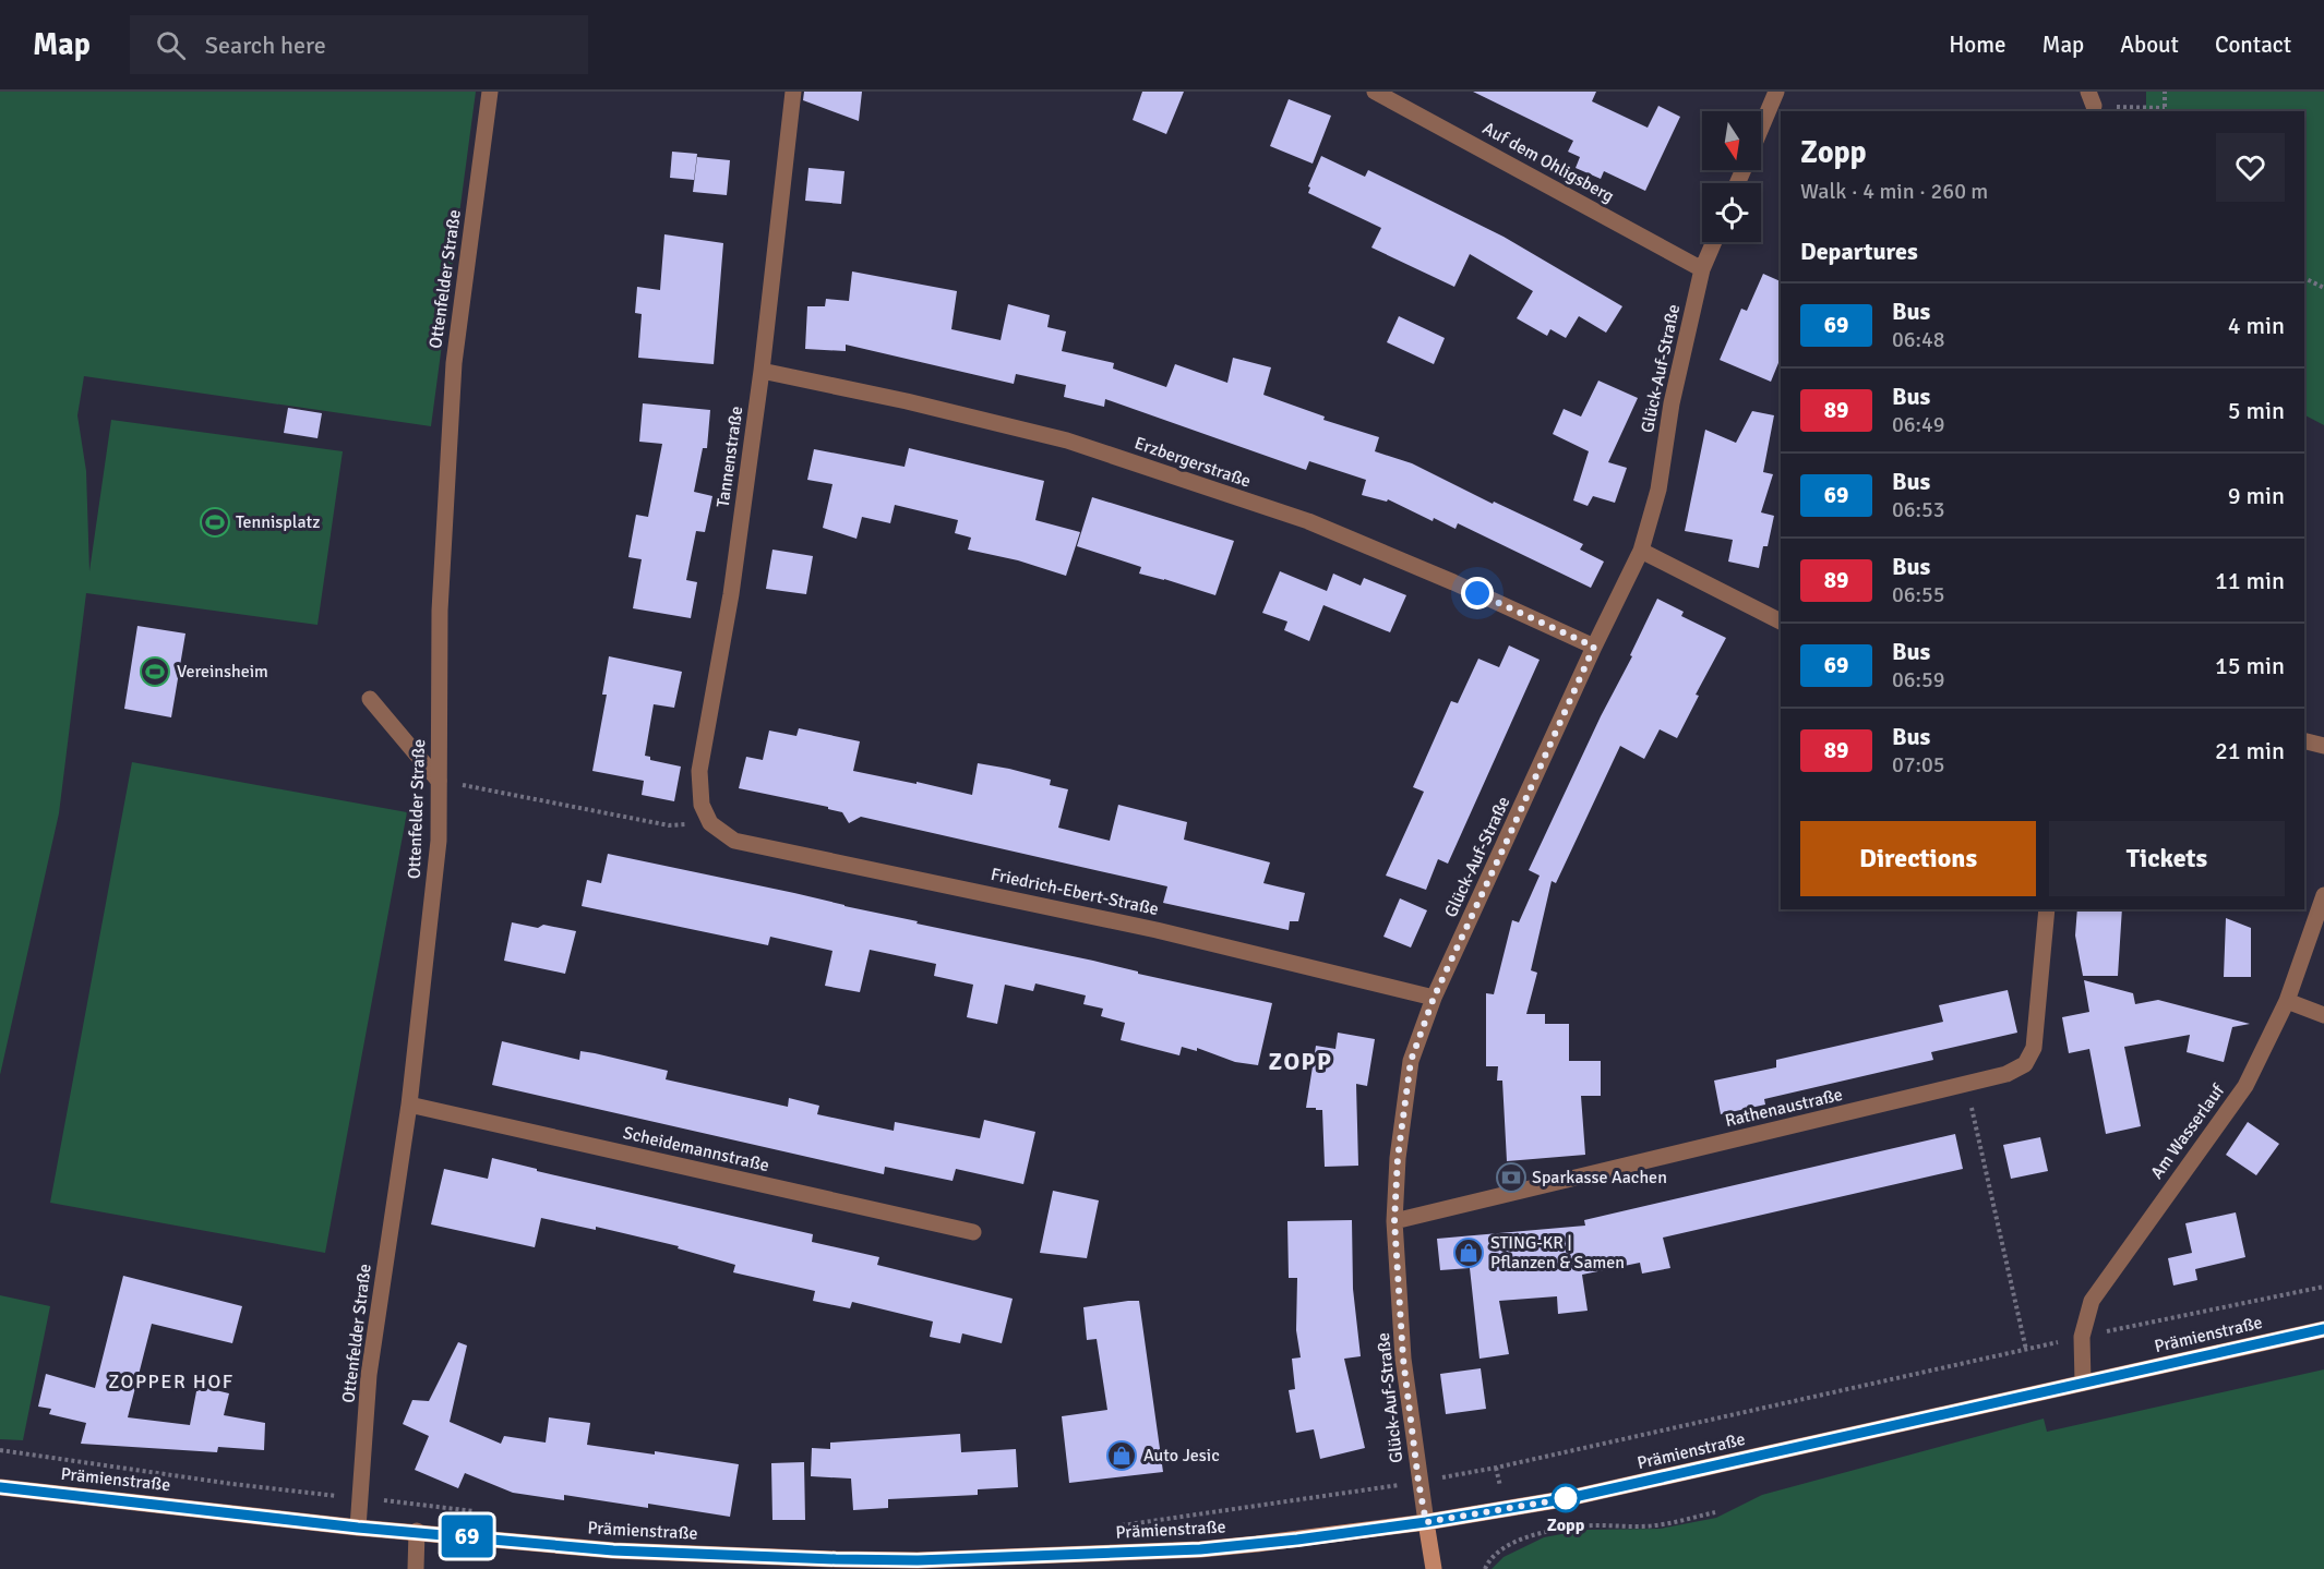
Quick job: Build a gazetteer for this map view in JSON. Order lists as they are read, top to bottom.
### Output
{
  "streets": {
    "main road": ["Prämienstraße"],
    "street": [
      "Auf dem Ohligsberg",
      "Ottenfelder Straße",
      "Glück-Auf-Straße",
      "Tannenstraße",
      "Erzbergerstraße",
      "Friedrich-Ebert-Straße",
      "Rathenaustraße",
      "Am Wasserlauf",
      "Scheidemannstraße"
    ]
  },
  "crossings": [
    ["Auf dem Ohligsberg", "Glück-Auf-Straße"],
    ["Ottenfelder Straße", "Scheidemannstraße"],
    ["Ottenfelder Straße", "Prämienstraße"],
    ["Glück-Auf-Straße", "Erzbergerstraße"],
    ["Glück-Auf-Straße", "Friedrich-Ebert-Straße"],
    ["Glück-Auf-Straße", "Rathenaustraße"],
    ["Glück-Auf-Straße", "Prämienstraße"],
    ["Tannenstraße", "Erzbergerstraße"],
    ["Tannenstraße", "Friedrich-Ebert-Straße"],
    ["Am Wasserlauf", "Prämienstraße"]
  ],
  "districts": ["ZOPP", "ZOPPER HOF"],
  "places": {
    "sports": ["Tennisplatz", "Vereinsheim"],
    "bank": ["Sparkasse Aachen"],
    "shop": ["STING-KR | Pflanzen & Samen", "Auto Jesic"],
    "other": ["Zopp"]
  },
  "lines": ["bus line 69"],
  "north": "bottom",
  "page": {
    "header": "Map",
    "search": "Search here",
    "nav": [
      "Home",
      "Map",
      "About",
      "Contact"
    ],
    "on_map": "69",
    "heading": [
      ["Zopp", "Walk · 4 min · 260 m"],
      "Departures"
    ],
    "list": [
      {
        "mark": "69",
        "name": "Bus",
        "note": "06:48",
        "value": "4 min"
      },
      {
        "mark": "89",
        "name": "Bus",
        "note": "06:49",
        "value": "5 min"
      },
      {
        "mark": "69",
        "name": "Bus",
        "note": "06:53",
        "value": "9 min"
      },
      {
        "mark": "89",
        "name": "Bus",
        "note": "06:55",
        "value": "11 min"
      },
      {
        "mark": "69",
        "name": "Bus",
        "note": "06:59",
        "value": "15 min"
      },
      {
        "mark": "89",
        "name": "Bus",
        "note": "07:05",
        "value": "21 min"
      }
    ],
    "buttons": ["Directions", "Tickets"]
  }
}
